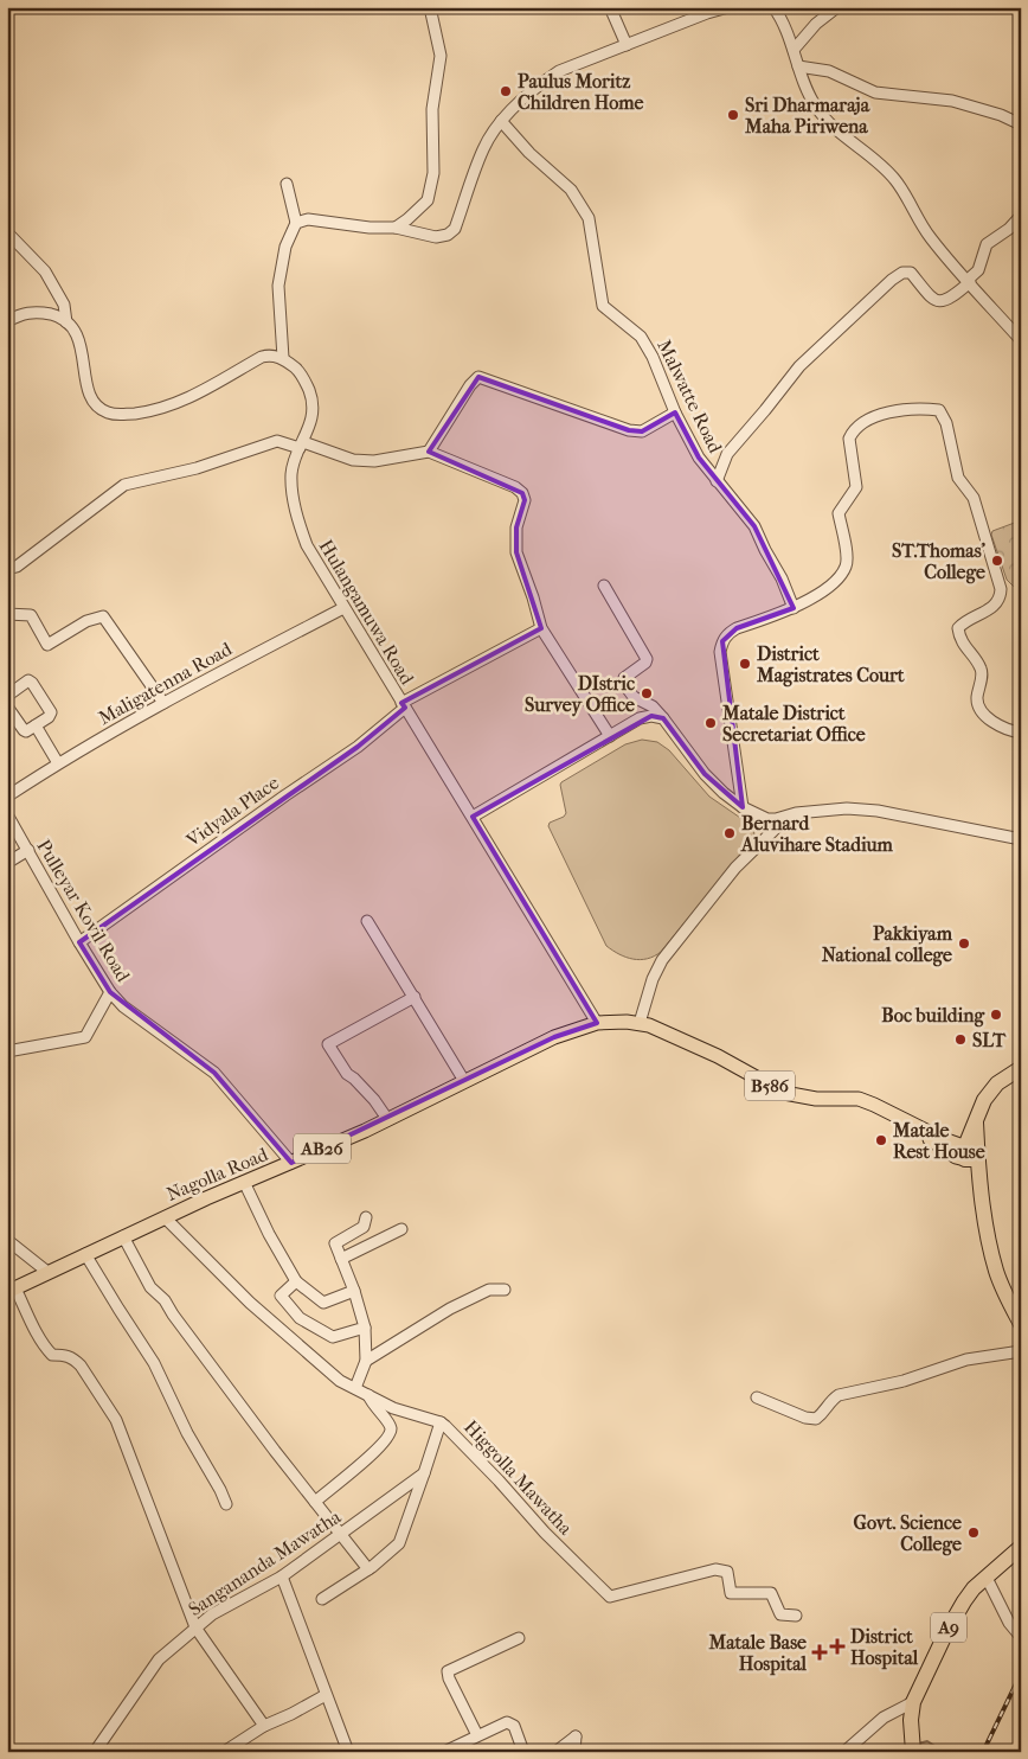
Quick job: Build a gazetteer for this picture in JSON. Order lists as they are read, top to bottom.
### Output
{
  "streets": {
    "highway": ["A9"],
    "main road": ["B586", "AB26", "Nagolla Road"],
    "street": [
      "Malwatte Road",
      "Hulangamuwa Road",
      "Maligatenna Road",
      "Vidyala Place",
      "Pulleyar Kovil Road",
      "Higgolla Mawatha",
      "Sangananda Mawatha"
    ]
  },
  "crossings": [
    ["Hulangamuwa Road", "Maligatenna Road"],
    ["Hulangamuwa Road", "Vidyala Place"],
    ["Hulangamuwa Road", "Nagolla Road"],
    ["Vidyala Place", "Pulleyar Kovil Road"],
    ["Pulleyar Kovil Road", "Nagolla Road"],
    ["B586", "Nagolla Road"],
    ["Nagolla Road", "Higgolla Mawatha"]
  ],
  "places": {
    "other": [
      "Paulus Moritz Children Home",
      "Sri Dharmaraja Maha Piriwena",
      "ST.Thomas' College",
      "District Magistrates Court",
      "DIstric Survey Office",
      "Matale District Secretariat Office",
      "Bernard Aluvihare Stadium",
      "Pakkiyam National college",
      "Boc building",
      "SLT",
      "Matale Rest House",
      "Govt. Science College"
    ],
    "health": ["District Hospital", "Matale Base Hospital"]
  }
}
